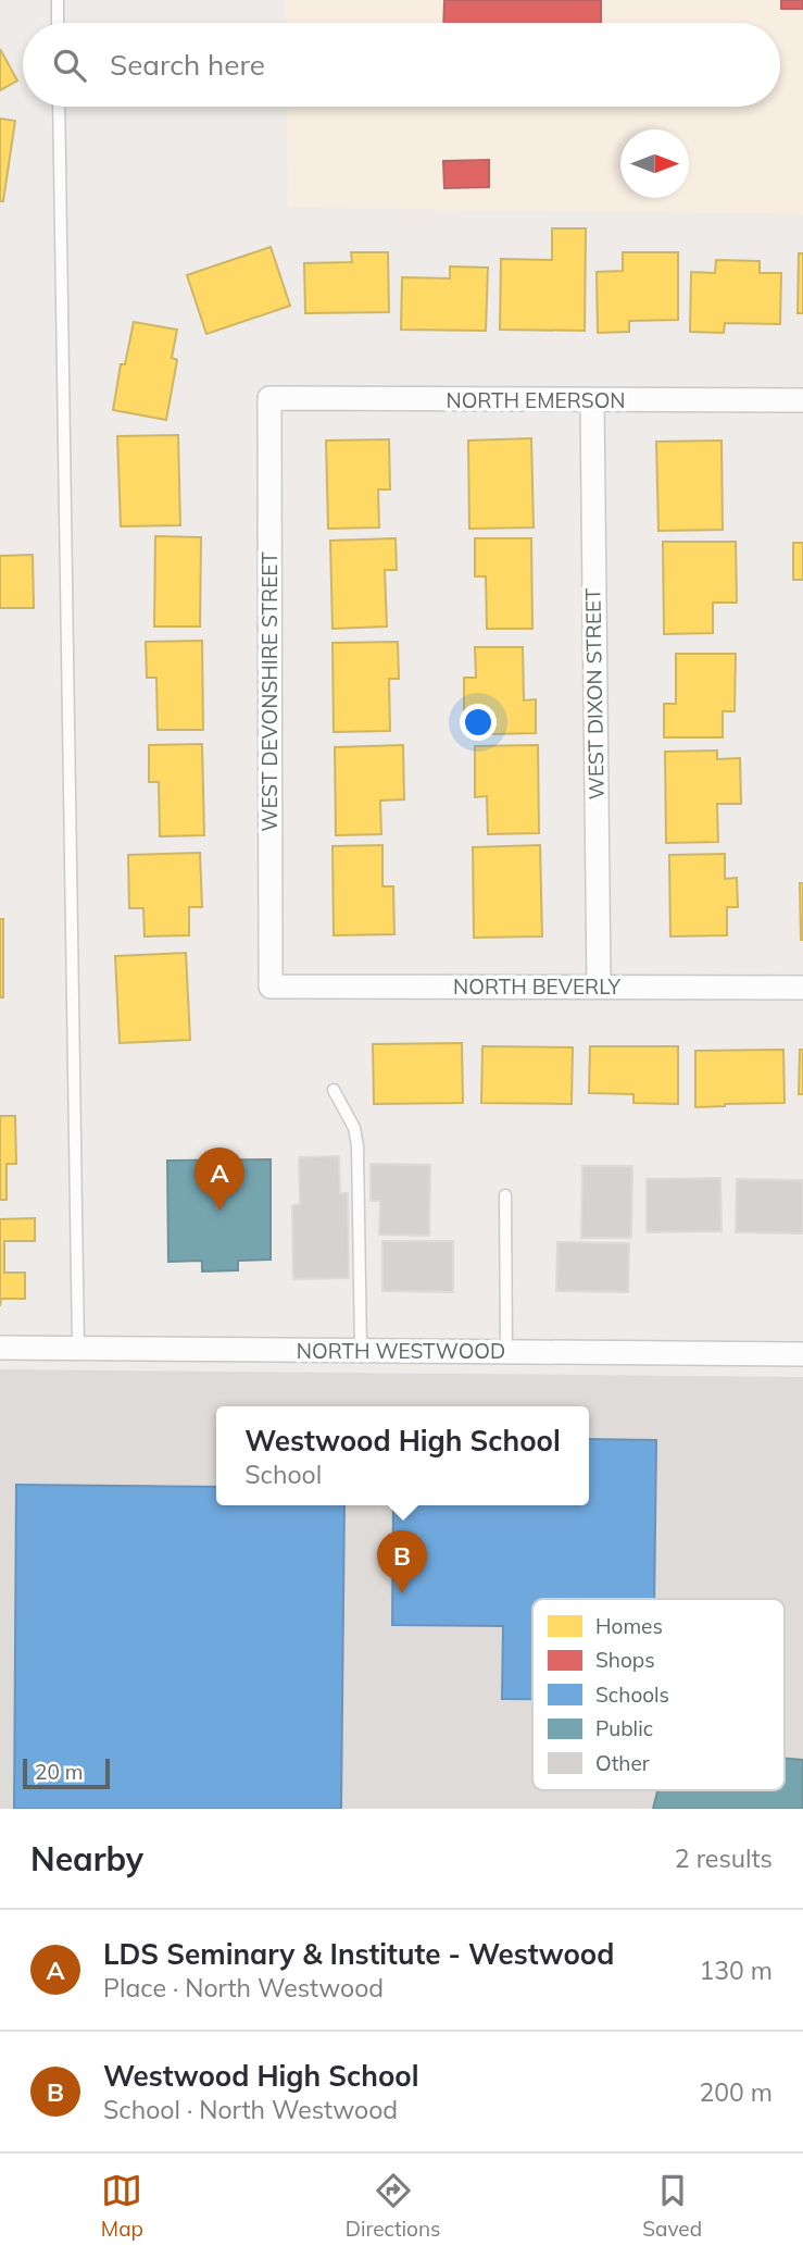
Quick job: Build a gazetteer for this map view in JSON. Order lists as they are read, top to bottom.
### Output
{
  "streets": {
    "street": [
      "NORTH EMERSON",
      "WEST DEVONSHIRE STREET",
      "WEST DIXON STREET",
      "NORTH BEVERLY",
      "NORTH WESTWOOD"
    ]
  },
  "crossings": [
    ["NORTH EMERSON", "WEST DEVONSHIRE STREET"],
    ["NORTH EMERSON", "WEST DIXON STREET"],
    ["WEST DEVONSHIRE STREET", "NORTH BEVERLY"],
    ["WEST DIXON STREET", "NORTH BEVERLY"]
  ],
  "legend": [
    "Homes",
    "Shops",
    "Schools",
    "Public",
    "Other"
  ],
  "scale_bar": "20 m",
  "north": "right",
  "page": {
    "search": "Search here",
    "pins": ["A", "B"],
    "popup": ["Westwood High School", "School"],
    "scale": "20 m",
    "heading": ["Nearby", "2 results"],
    "list": [
      {
        "mark": "A",
        "name": "LDS Seminary & Institute - Westwood",
        "note": "Place · North Westwood",
        "value": "130 m"
      },
      {
        "mark": "B",
        "name": "Westwood High School",
        "note": "School · North Westwood",
        "value": "200 m"
      }
    ],
    "nav": ["Map", "Directions", "Saved"]
  }
}
